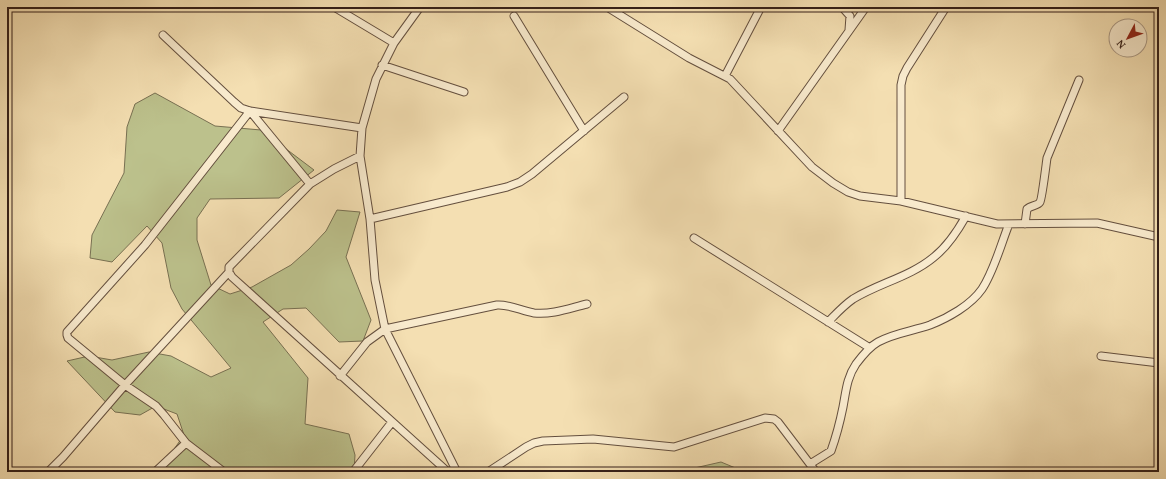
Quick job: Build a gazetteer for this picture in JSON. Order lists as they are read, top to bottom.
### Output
{
  "north": "bottom left"
}
